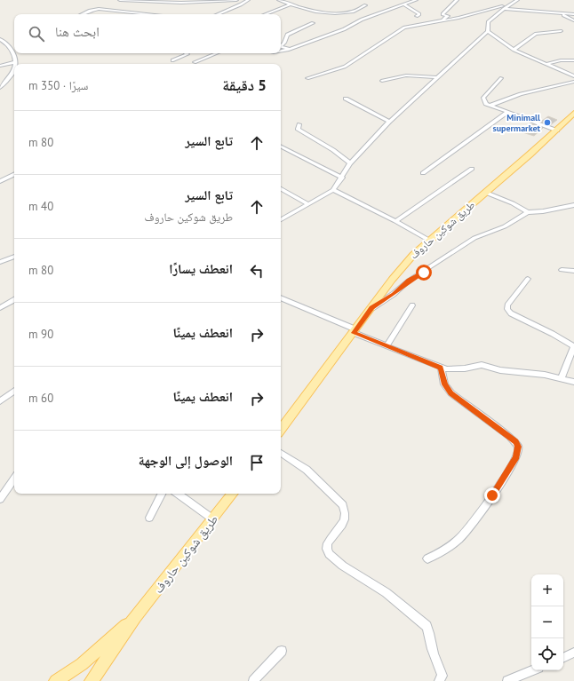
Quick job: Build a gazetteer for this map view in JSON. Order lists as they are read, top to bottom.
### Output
{
  "streets": {
    "main road": ["طريق شوكين حاروف"]
  },
  "places": ["Minimall supermarket"],
  "page": {
    "search": "ابحث هنا",
    "heading": ["5 دقيقة", "سيرًا · 350 m"],
    "list": [
      ["تابع السير", "80 m"],
      ["تابع السير", "طريق شوكين حاروف", "40 m"],
      ["انعطف يسارًا", "80 m"],
      ["انعطف يمينًا", "90 m"],
      ["انعطف يمينًا", "60 m"],
      "الوصول إلى الوجهة"
    ],
    "map_buttons": ["+", "−"]
  }
}
